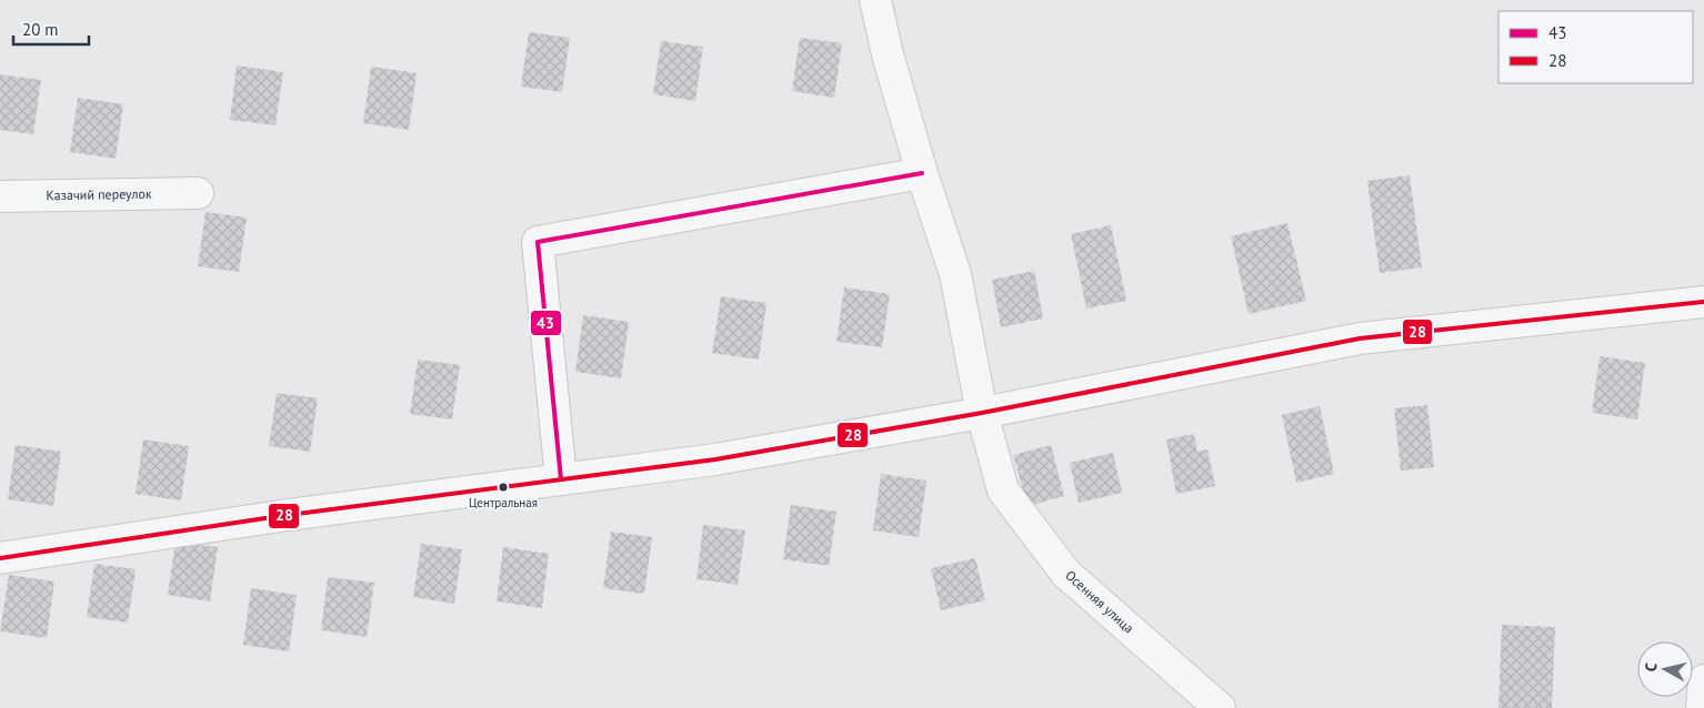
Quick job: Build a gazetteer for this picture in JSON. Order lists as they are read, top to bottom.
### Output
{
  "streets": {
    "street": ["Казачий переулок", "Осенняя улица"]
  },
  "places": ["Центральная"],
  "lines": ["transit line 43", "transit line 28"],
  "legend": ["43", "28"],
  "scale_bar": "20 m",
  "north": "left"
}
